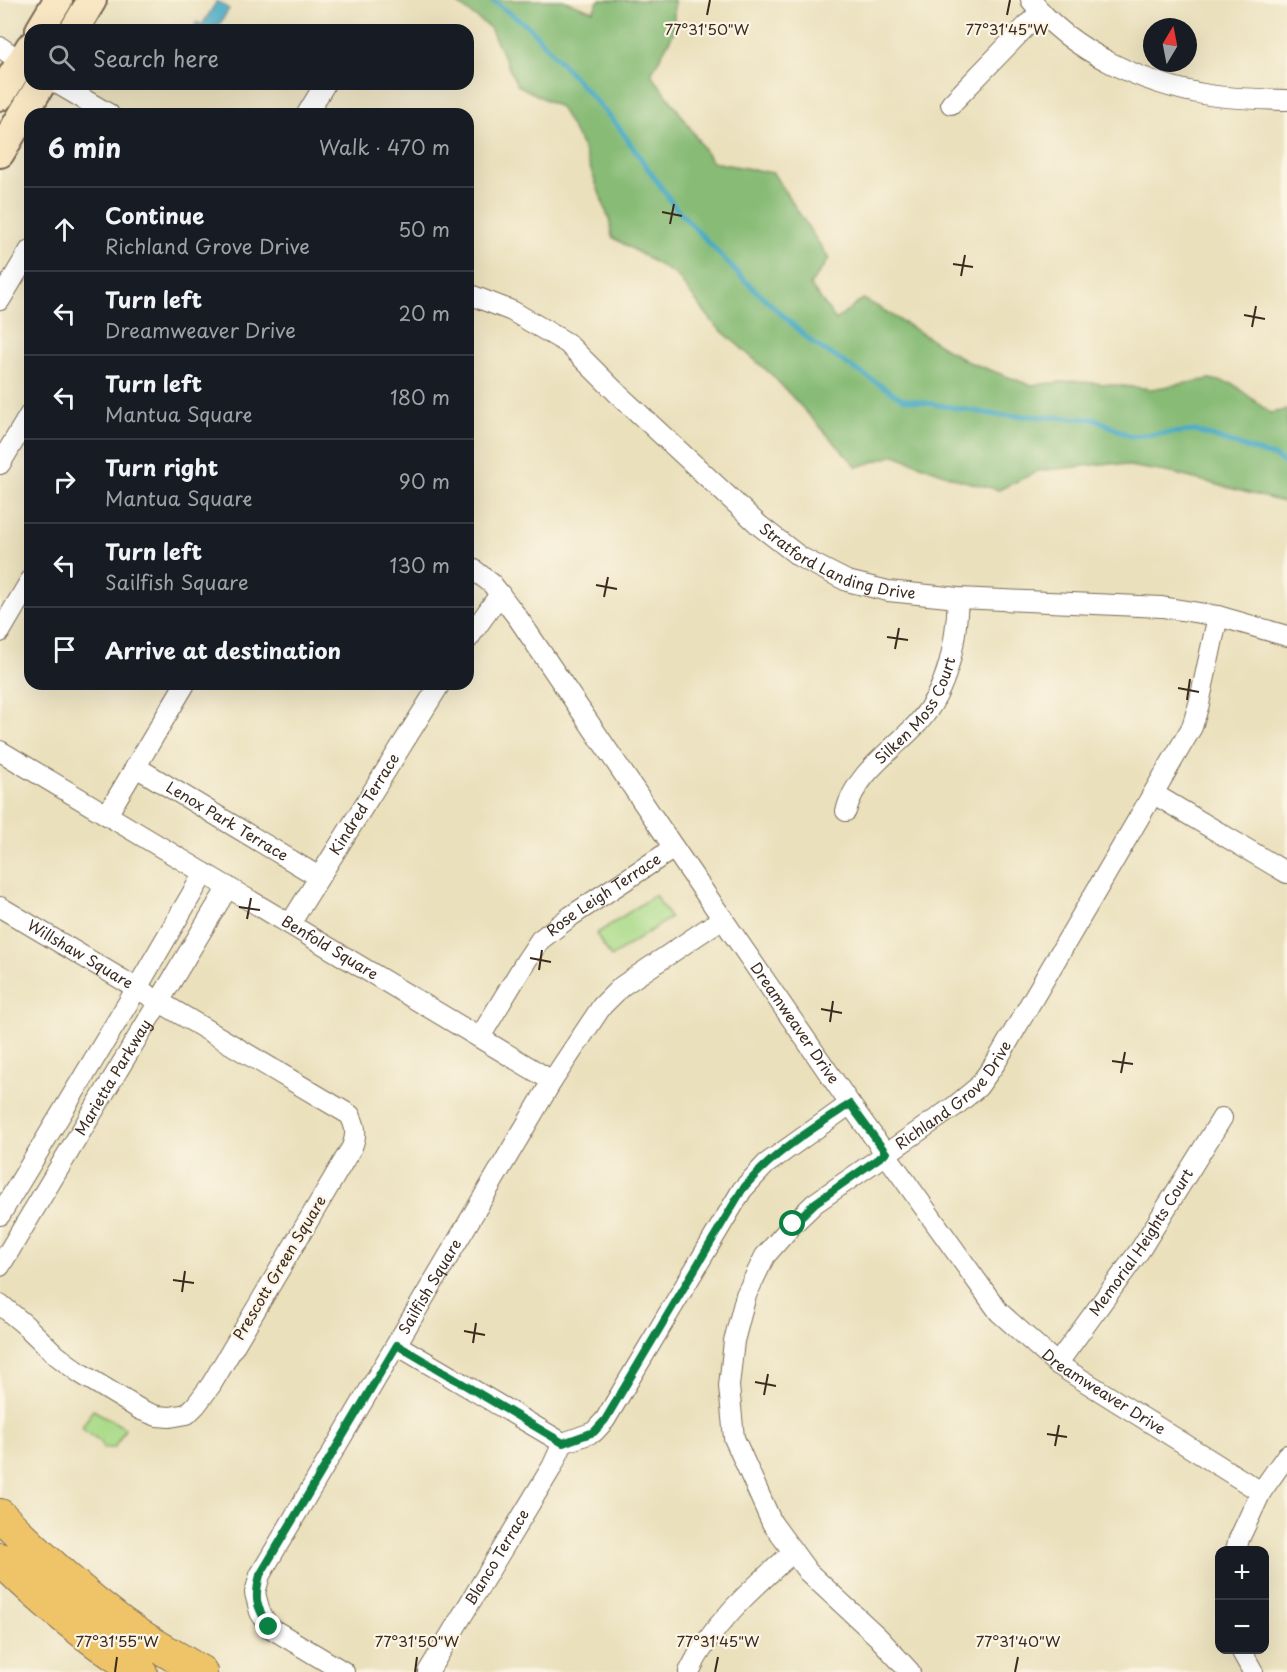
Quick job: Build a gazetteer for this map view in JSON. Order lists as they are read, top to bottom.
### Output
{
  "streets": {
    "street": [
      "Stratford Landing Drive",
      "Silken Moss Court",
      "Kindred Terrace",
      "Lenox Park Terrace",
      "Rose Leigh Terrace",
      "Benfold Square",
      "Willshaw Square",
      "Dreamweaver Drive",
      "Marietta Parkway",
      "Richland Grove Drive",
      "Memorial Heights Court",
      "Prescott Green Square",
      "Sailfish Square",
      "Blanco Terrace"
    ]
  },
  "crossings": [
    ["Stratford Landing Drive", "Silken Moss Court"],
    ["Stratford Landing Drive", "Richland Grove Drive"],
    ["Kindred Terrace", "Lenox Park Terrace"],
    ["Kindred Terrace", "Benfold Square"],
    ["Rose Leigh Terrace", "Benfold Square"],
    ["Rose Leigh Terrace", "Dreamweaver Drive"],
    ["Benfold Square", "Marietta Parkway"],
    ["Benfold Square", "Sailfish Square"],
    ["Willshaw Square", "Marietta Parkway"],
    ["Willshaw Square", "Prescott Green Square"],
    ["Dreamweaver Drive", "Richland Grove Drive"],
    ["Dreamweaver Drive", "Memorial Heights Court"],
    ["Dreamweaver Drive", "Sailfish Square"],
    ["Marietta Parkway", "Prescott Green Square"]
  ],
  "north": "top",
  "page": {
    "search": "Search here",
    "heading": ["6 min", "Walk · 470 m"],
    "list": [
      ["Continue", "Richland Grove Drive", "50 m"],
      ["Turn left", "Dreamweaver Drive", "20 m"],
      ["Turn left", "Mantua Square", "180 m"],
      ["Turn right", "Mantua Square", "90 m"],
      ["Turn left", "Sailfish Square", "130 m"],
      "Arrive at destination"
    ],
    "map_buttons": ["+", "−"]
  },
  "coordinates": [
    "77°31'50\"W",
    "77°31'45\"W",
    "77°31'55\"W",
    "77°31'40\"W"
  ]
}
